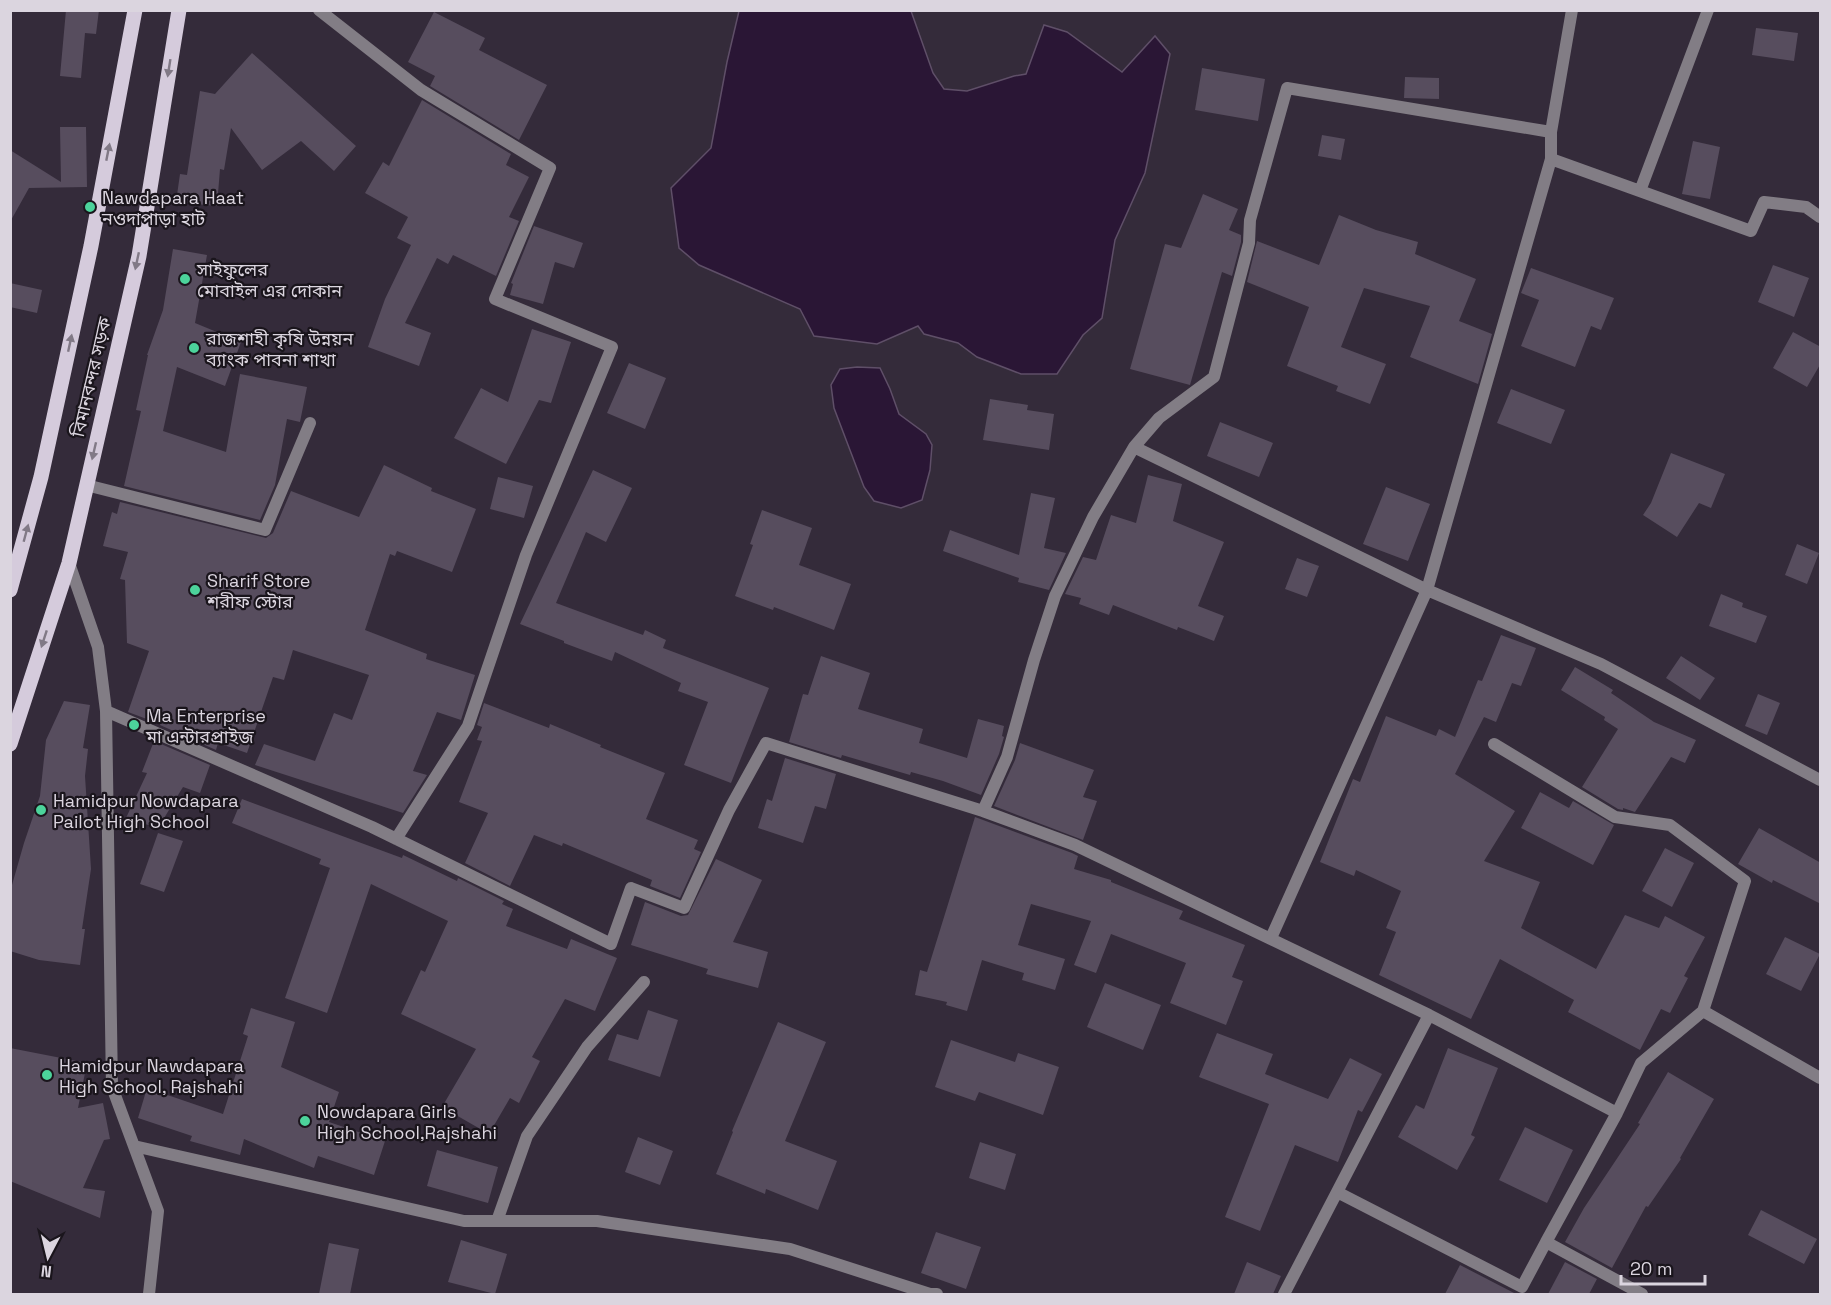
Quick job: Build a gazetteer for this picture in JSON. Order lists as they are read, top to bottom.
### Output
{
  "streets": {
    "main road": ["বিমানবন্দর সড়ক"]
  },
  "places": [
    "Nawdapara Haat নওদাপাড়া হাট",
    "সাইফুলের মোবাইল এর দোকান",
    "রাজশাহী কৃষি উন্নয়ন ব্যাংক পাবনা শাখা",
    "Sharif Store শরীফ স্টোর",
    "Ma Enterprise মা এন্টারপ্রাইজ",
    "Hamidpur Nowdapara Pailot High School",
    "Hamidpur Nawdapara High School, Rajshahi",
    "Nowdapara Girls High School,Rajshahi"
  ],
  "scale_bar": "20 m",
  "north": "bottom"
}
